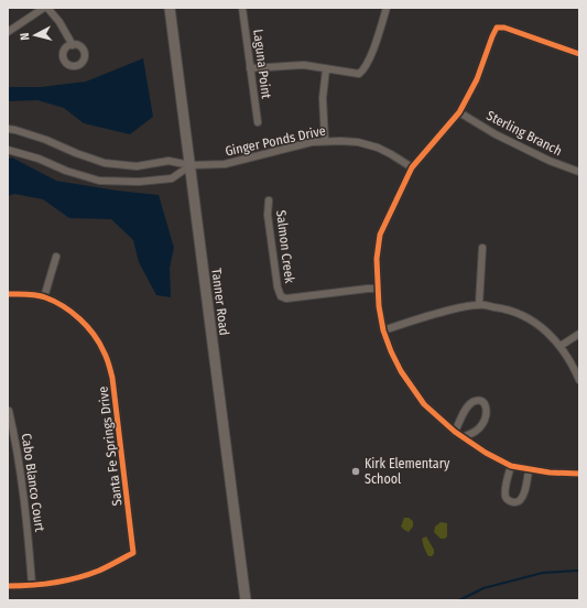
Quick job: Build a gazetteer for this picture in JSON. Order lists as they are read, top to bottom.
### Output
{
  "streets": {
    "main road": ["Tanner Road"],
    "street": [
      "Laguna Point",
      "Sterling Branch",
      "Ginger Ponds Drive",
      "Salmon Creek",
      "Santa Fe Springs Drive",
      "Cabo Blanco Court"
    ]
  },
  "crossings": [
    ["Ginger Ponds Drive", "Tanner Road"],
    ["Santa Fe Springs Drive", "Cabo Blanco Court"]
  ],
  "places": ["Kirk Elementary School"],
  "north": "left"
}
